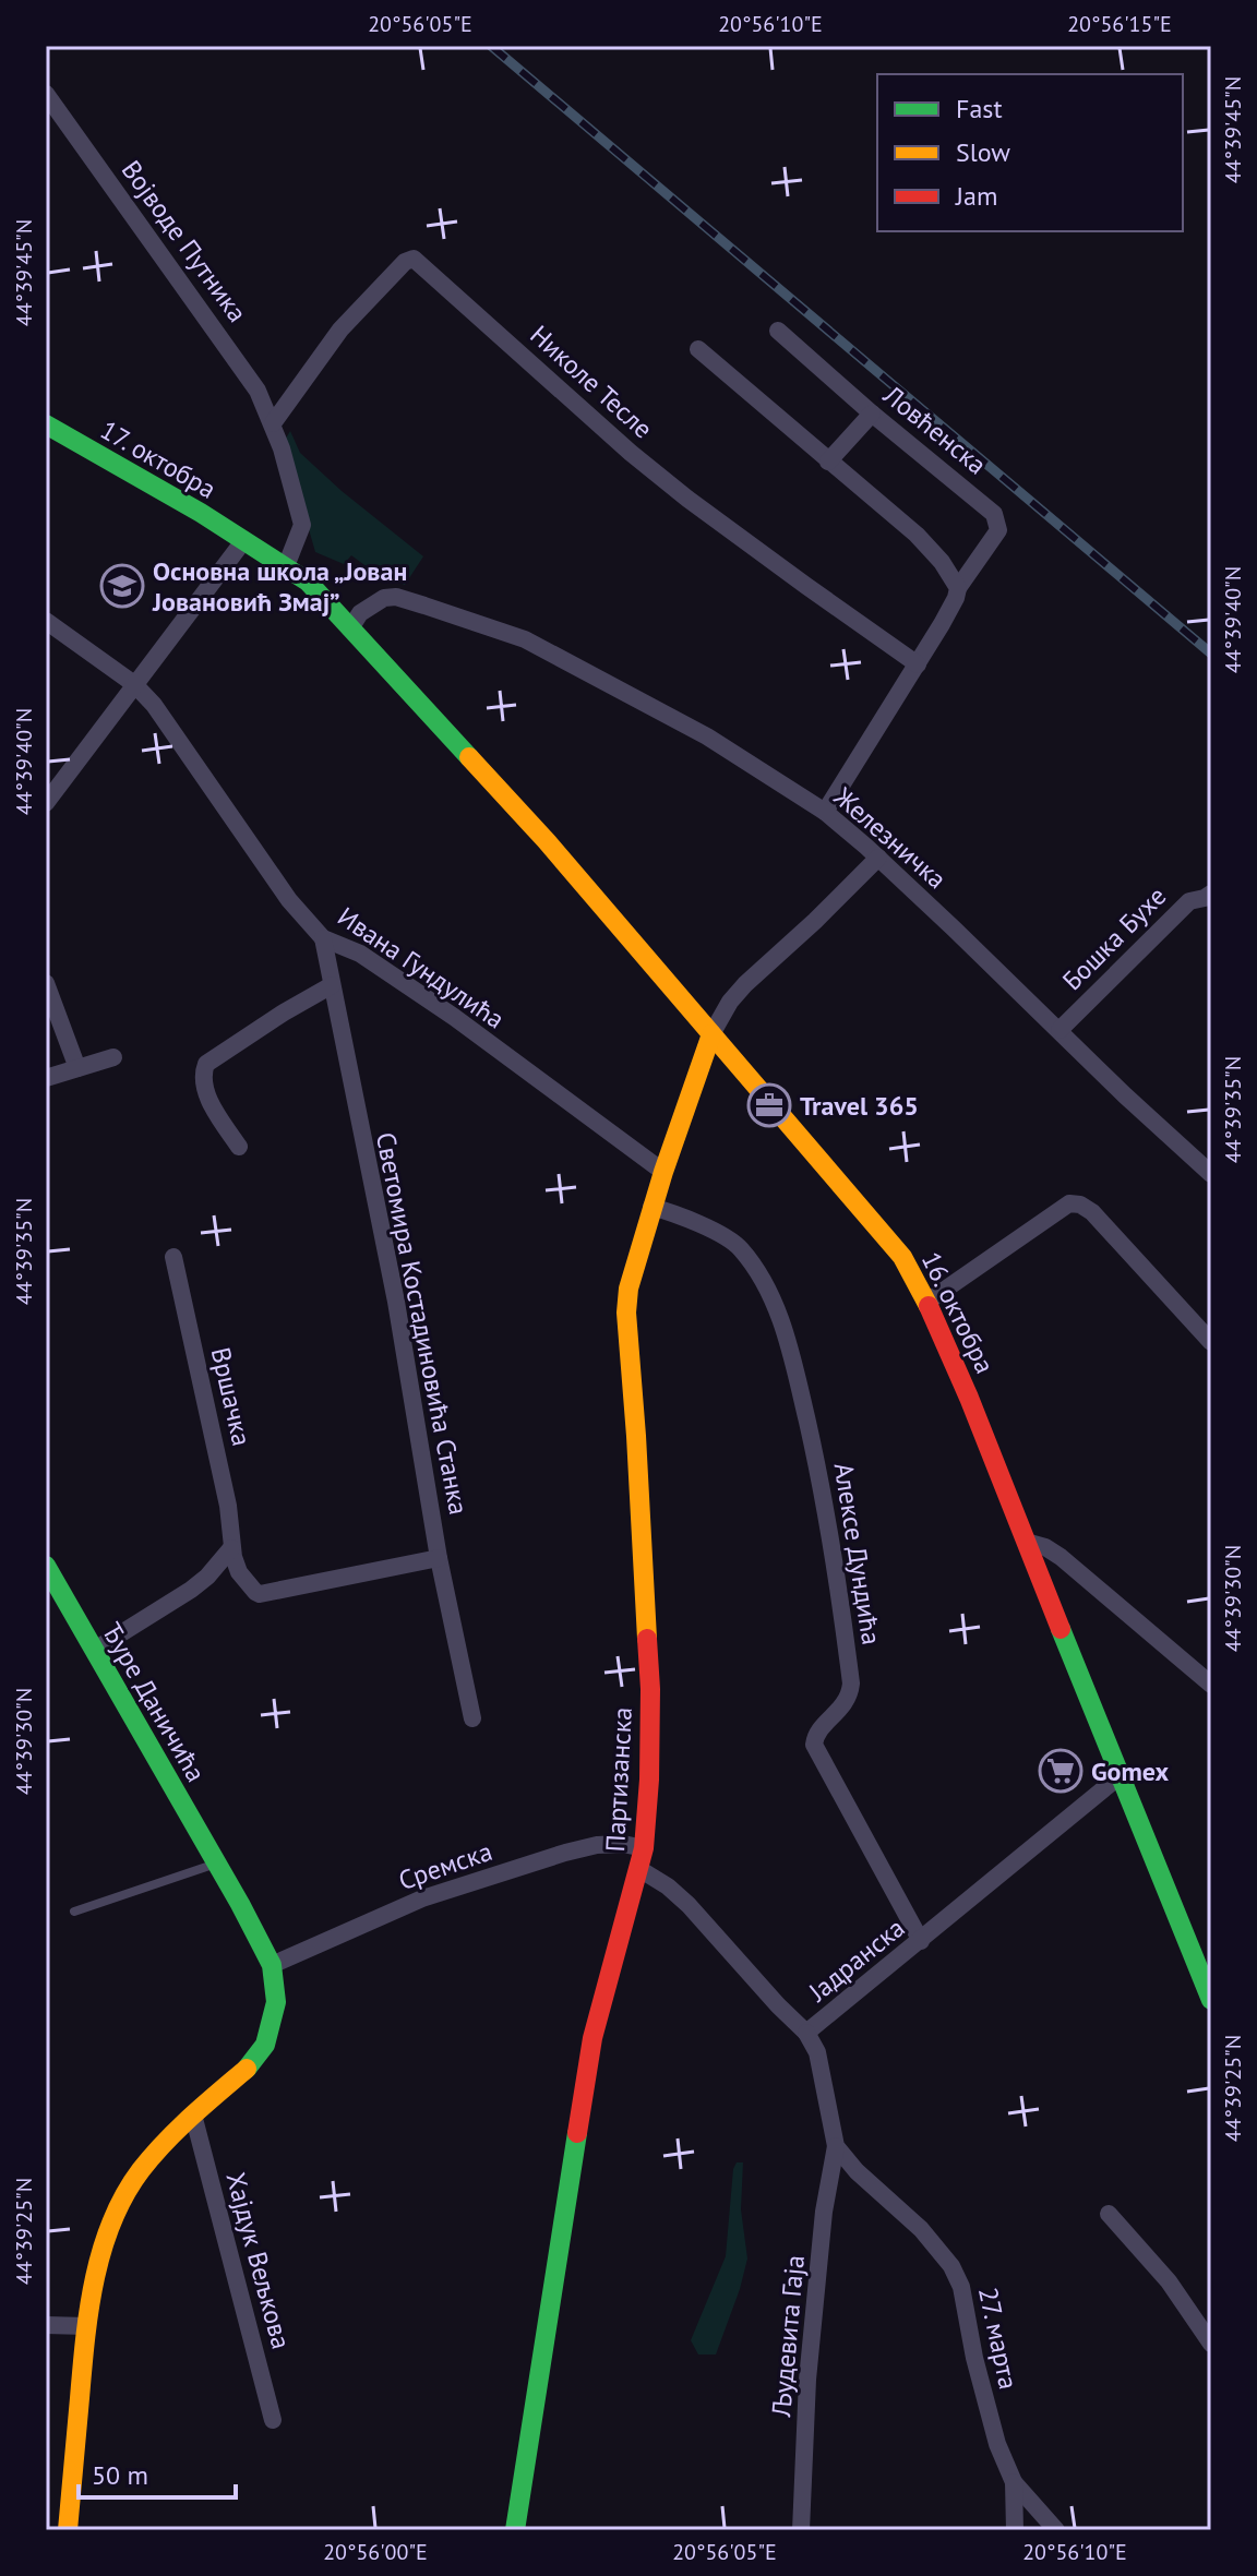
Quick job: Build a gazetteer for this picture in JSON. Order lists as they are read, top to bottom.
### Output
{
  "streets": {
    "street": [
      "Војводе Путника",
      "Николе Тесле",
      "Ловћенска",
      "17. октобра",
      "Железничка",
      "Бошка Бухе",
      "Ивана Гундулића",
      "16. октобра",
      "Светомира Костадиновића Станка",
      "Вршачка",
      "Алексе Дундића",
      "Ђуре Даничића",
      "Партизанска",
      "Сремска",
      "Јадранска",
      "Хајдук Вељкова",
      "Људевита Гаја",
      "27. марта"
    ]
  },
  "crossings": [
    ["Војводе Путника", "Николе Тесле"],
    ["Војводе Путника", "17. октобра"],
    ["Николе Тесле", "Ловћенска"],
    ["Ловћенска", "Железничка"],
    ["17. октобра", "Железничка"],
    ["17. октобра", "16. октобра"],
    ["Железничка", "Бошка Бухе"],
    ["Железничка", "16. октобра"],
    ["Ивана Гундулића", "Светомира Костадиновића Станка"],
    ["Ивана Гундулића", "Партизанска"],
    ["16. октобра", "Партизанска"],
    ["16. октобра", "Јадранска"],
    ["Светомира Костадиновића Станка", "Вршачка"],
    ["Алексе Дундића", "Партизанска"],
    ["Алексе Дундића", "Јадранска"],
    ["Ђуре Даничића", "Сремска"],
    ["Ђуре Даничића", "Хајдук Вељкова"],
    ["Партизанска", "Сремска"],
    ["Партизанска", "Јадранска"],
    ["Сремска", "Јадранска"],
    ["Људевита Гаја", "27. марта"]
  ],
  "places": {
    "school or university": ["Основна школа „Јован Јовановић Змај”"],
    "office": ["Travel 365"],
    "supermarket": ["Gomex"]
  },
  "legend": ["Fast", "Slow", "Jam"],
  "scale_bar": "50 m",
  "coordinates": [
    "20°56'05\"E",
    "20°56'10\"E",
    "20°56'15\"E",
    "44°39'45\"N",
    "44°39'40\"N",
    "44°39'35\"N",
    "44°39'30\"N",
    "44°39'25\"N",
    "20°56'00\"E"
  ]
}
